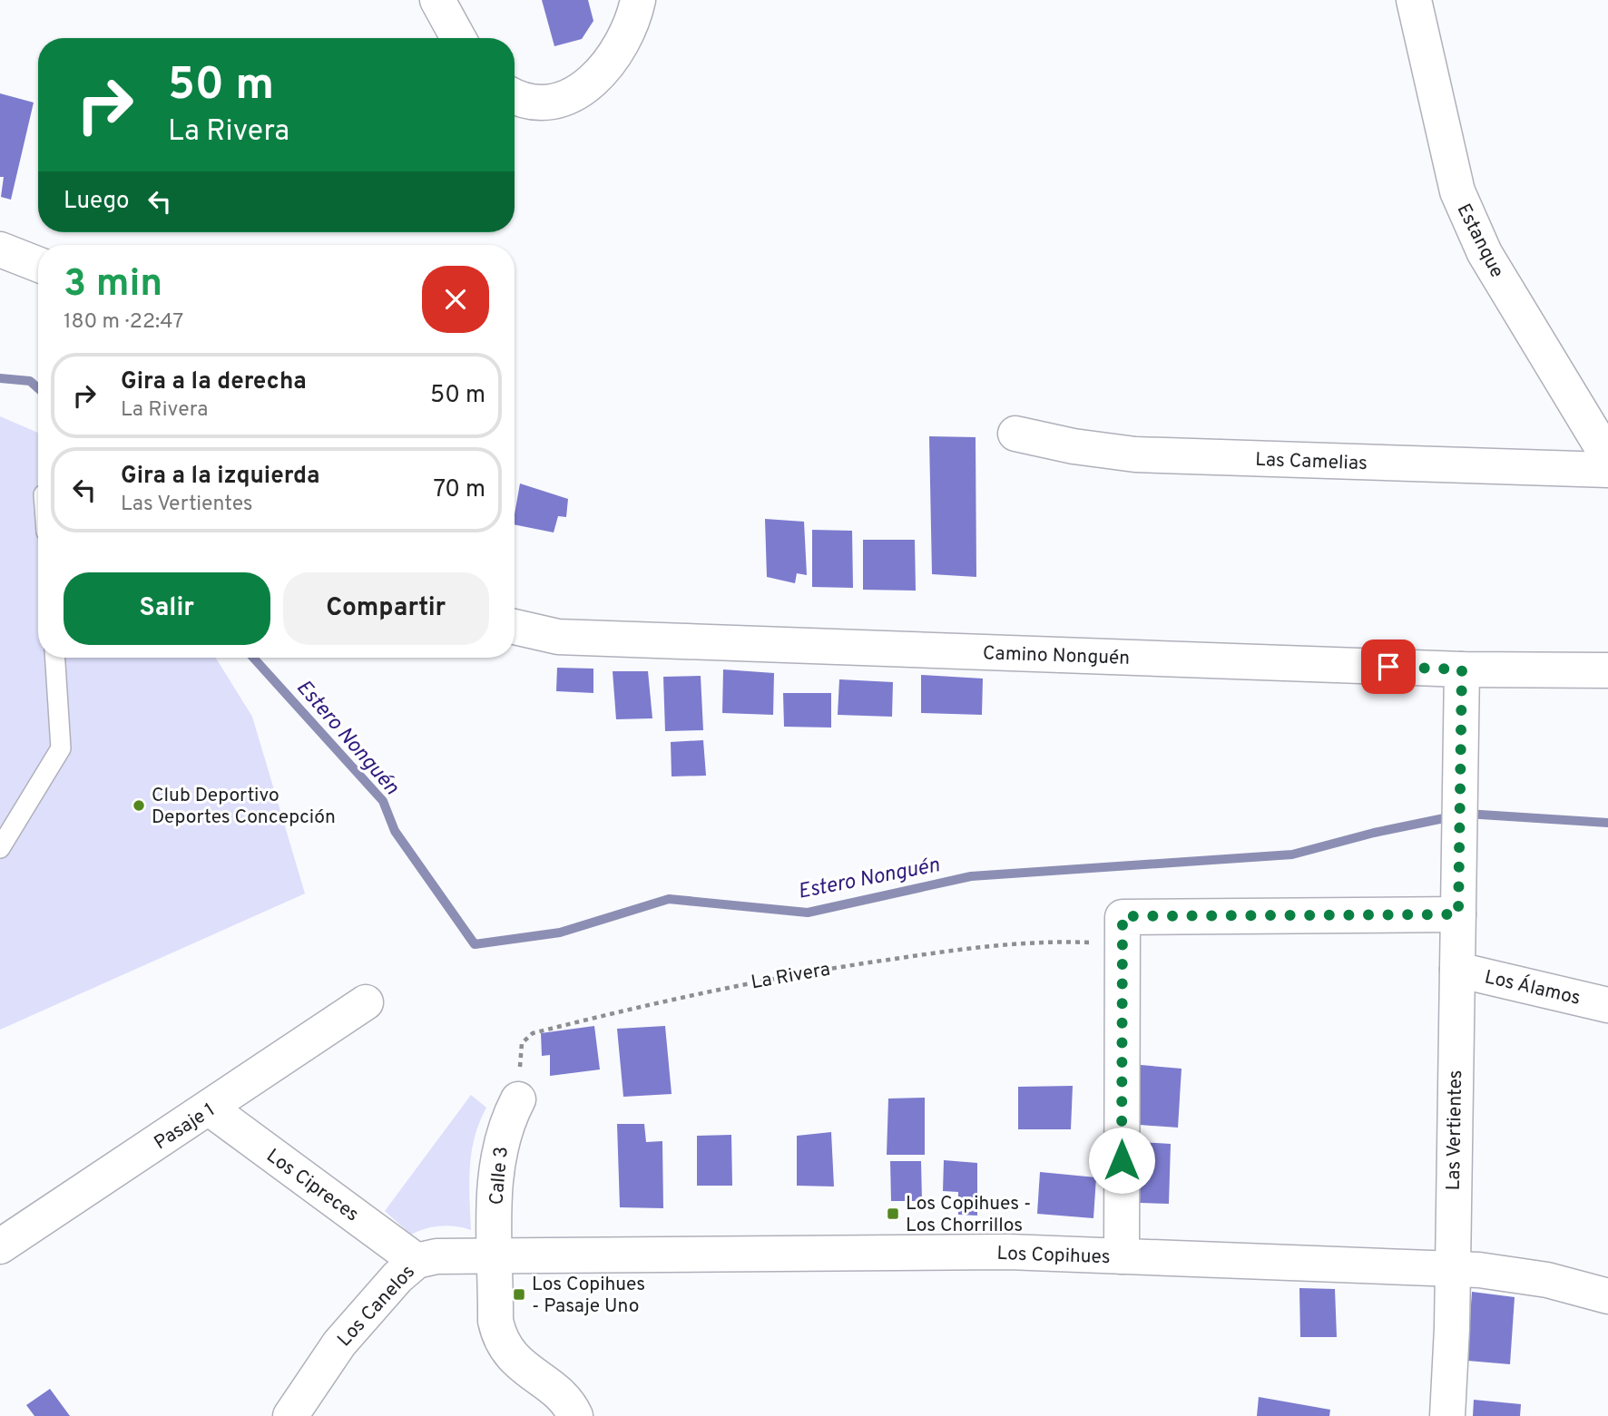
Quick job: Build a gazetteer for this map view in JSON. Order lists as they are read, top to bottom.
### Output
{
  "streets": {
    "street": [
      "Estanque",
      "Las Camelias",
      "Camino Nonguén",
      "Los Álamos",
      "Pasaje 1",
      "Las Vertientes",
      "Calle 3",
      "Los Cipreces",
      "Los Copihues",
      "Los Canelos"
    ],
    "path": ["La Rivera"]
  },
  "crossings": [
    ["Camino Nonguén", "Las Vertientes"],
    ["La Rivera", "Calle 3"],
    ["Los Álamos", "Las Vertientes"],
    ["Pasaje 1", "Los Cipreces"],
    ["Las Vertientes", "Los Copihues"],
    ["Calle 3", "Los Copihues"],
    ["Calle 3", "Los Canelos"],
    ["Los Cipreces", "Los Canelos"],
    ["Los Copihues", "Los Canelos"]
  ],
  "water": ["Estero Nonguén"],
  "places": {
    "other": ["Club Deportivo Deportes Concepción"],
    "transit": ["Los Copihues - Los Chorrillos", "Los Copihues - Pasaje Uno"]
  },
  "page": {
    "turn": ["50 m", "La Rivera"],
    "then": "Luego",
    "heading": ["3 min", "180 m · 22:47"],
    "list": [
      {
        "name": "Gira a la derecha",
        "note": "La Rivera",
        "value": "50 m"
      },
      {
        "name": "Gira a la izquierda",
        "note": "Las Vertientes",
        "value": "70 m"
      }
    ],
    "buttons": ["Salir", "Compartir"]
  }
}
